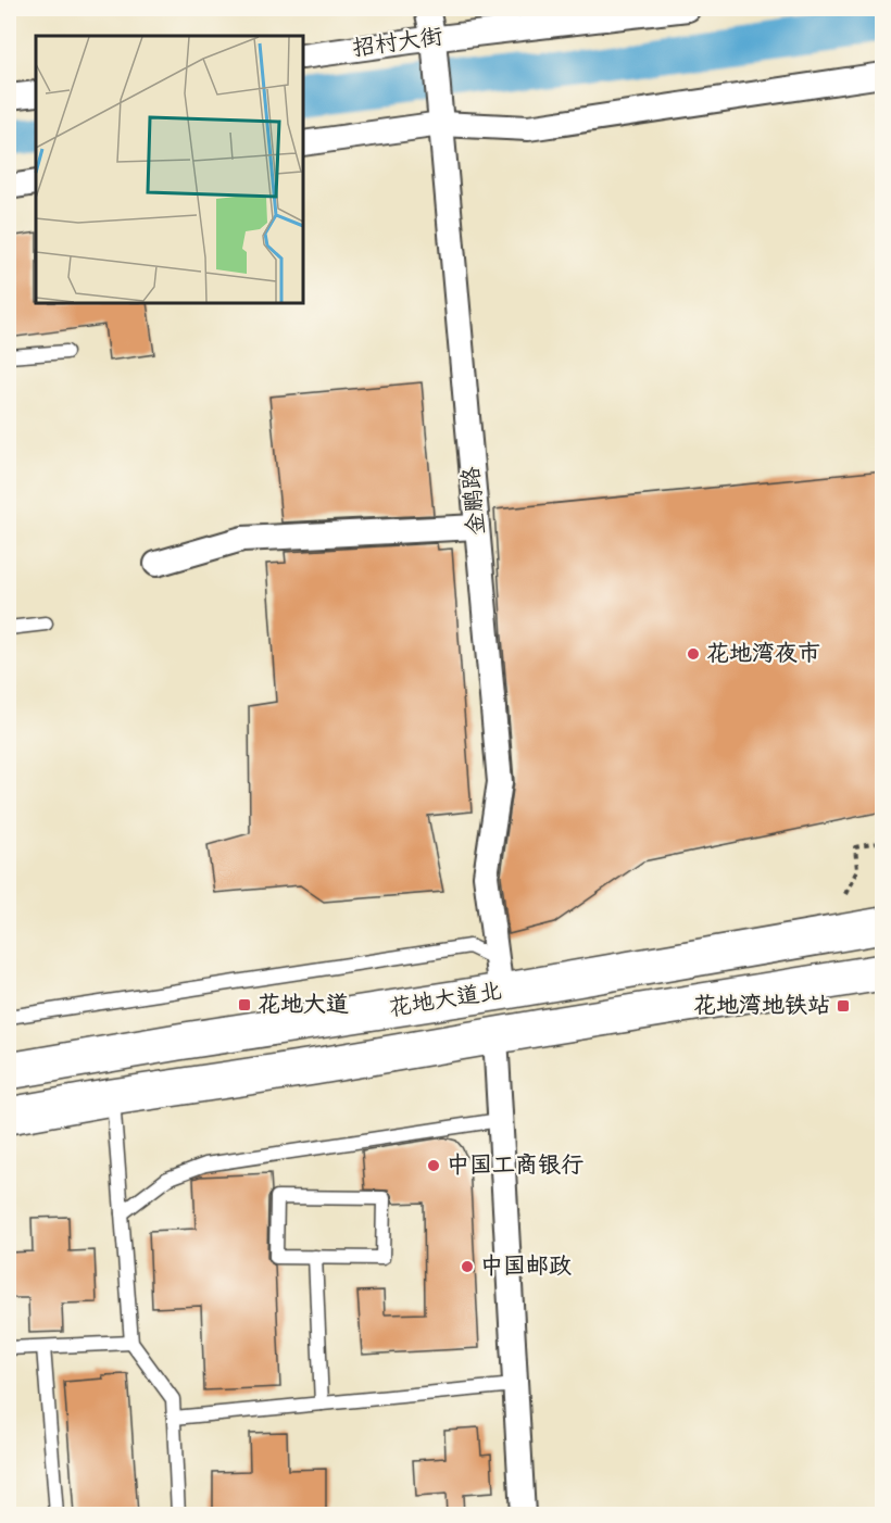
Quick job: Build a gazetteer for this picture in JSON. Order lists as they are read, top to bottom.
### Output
{
  "streets": {
    "main road": ["花地大道北"],
    "street": ["招村大街", "金鹏路"]
  },
  "crossings": [
    ["招村大街", "金鹏路"],
    ["金鹏路", "花地大道北"]
  ],
  "places": {
    "other": ["花地湾夜市", "中国工商银行", "中国邮政"],
    "transit": ["花地大道", "花地湾地铁站"]
  }
}
